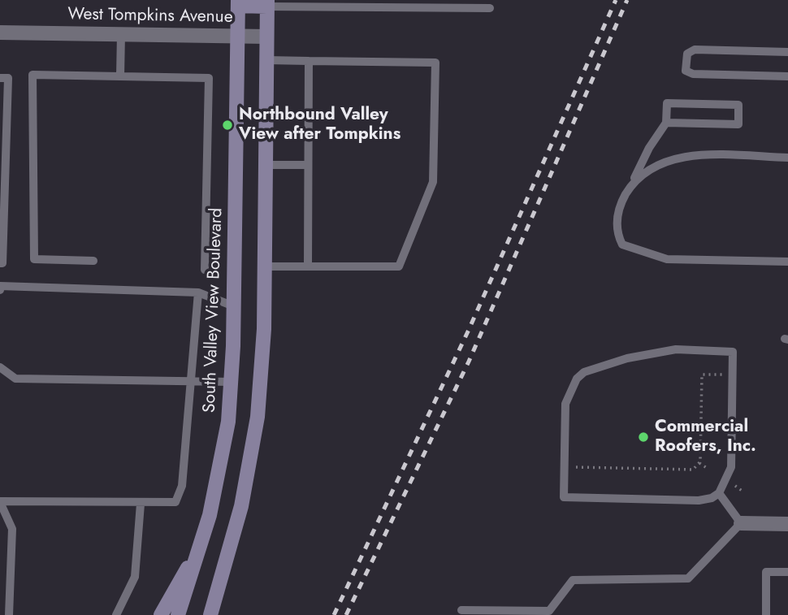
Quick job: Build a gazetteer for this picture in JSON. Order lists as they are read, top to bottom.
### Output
{
  "streets": {
    "main road": ["South Valley View Boulevard"],
    "street": ["West Tompkins Avenue"]
  },
  "crossings": [
    ["West Tompkins Avenue", "South Valley View Boulevard"]
  ],
  "places": ["Northbound Valley View after Tompkins", "Commercial Roofers, Inc."]
}
